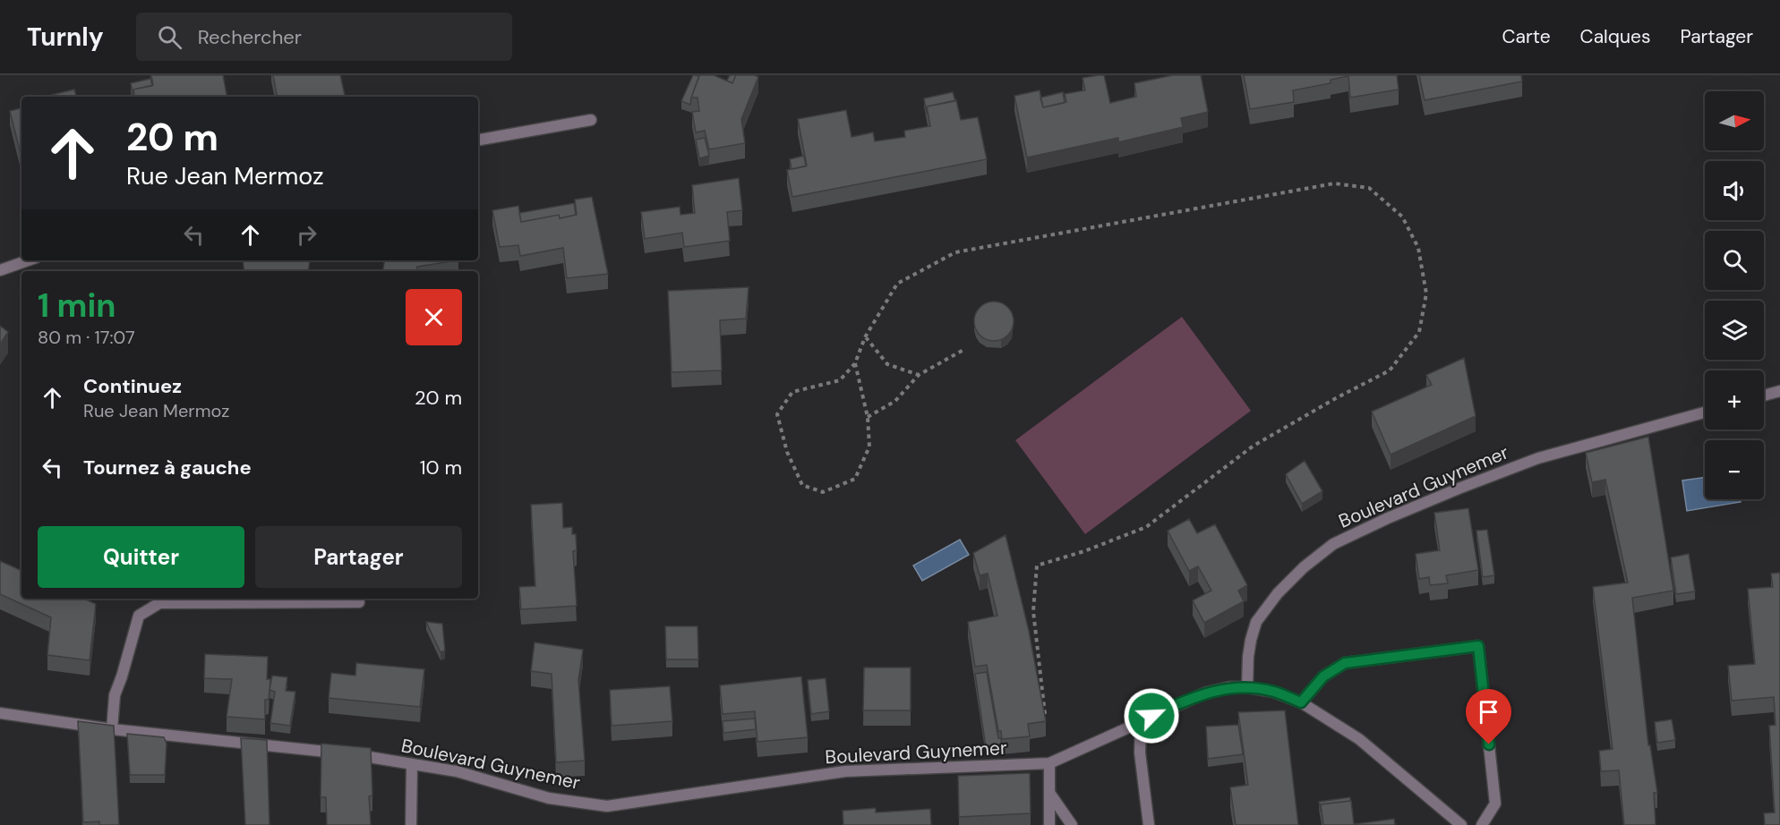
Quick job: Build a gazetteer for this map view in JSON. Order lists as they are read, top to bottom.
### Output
{
  "streets": {
    "street": ["Boulevard Guynemer"]
  },
  "north": "right",
  "page": {
    "header": "Turnly",
    "search": "Rechercher",
    "nav": ["Carte", "Calques", "Partager"],
    "map_buttons": ["+", "−"],
    "turn": ["20 m", "Rue Jean Mermoz"],
    "heading": ["1 min", "80 m · 17:07"],
    "list": [
      {
        "name": "Continuez",
        "note": "Rue Jean Mermoz",
        "value": "20 m"
      },
      {
        "name": "Tournez à gauche",
        "value": "10 m"
      }
    ],
    "buttons": ["Quitter", "Partager"]
  }
}
